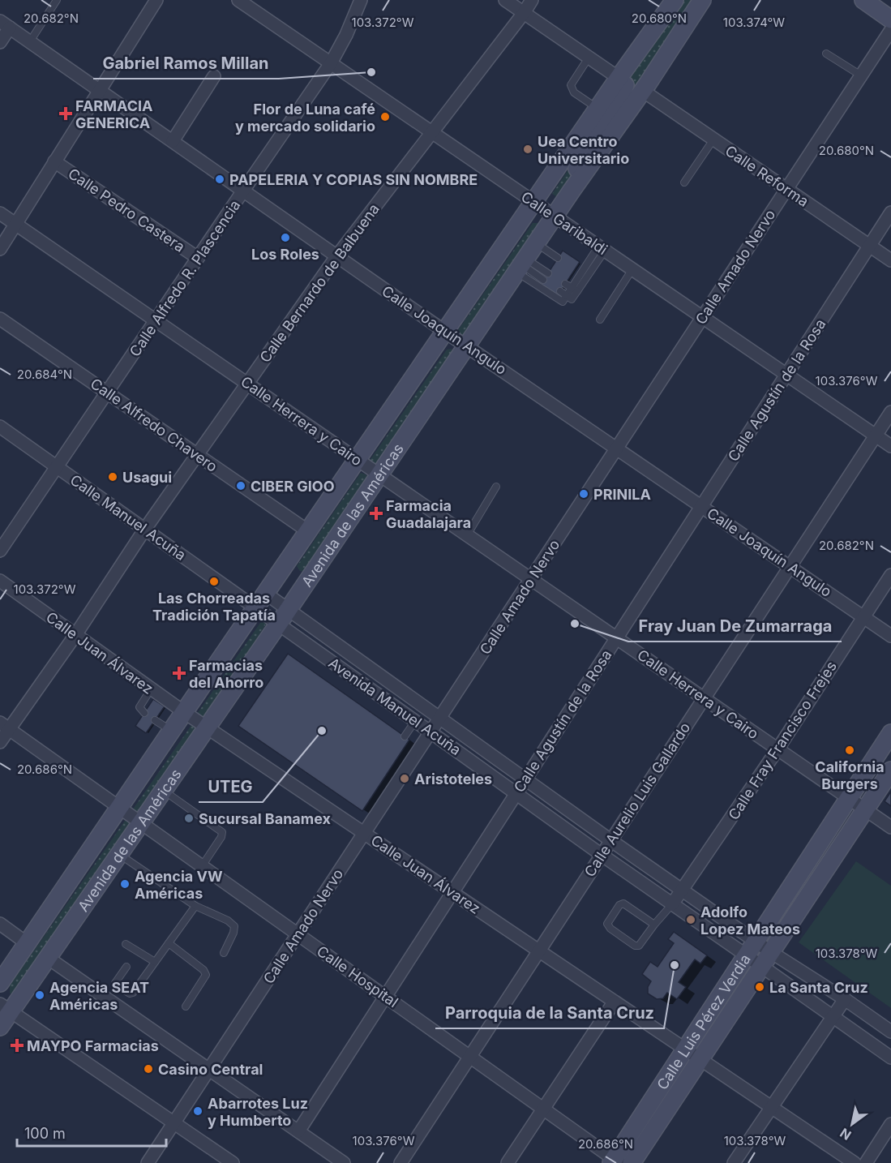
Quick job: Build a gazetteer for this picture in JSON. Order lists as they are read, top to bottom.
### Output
{
  "streets": {
    "main road": ["Avenida de las Américas", "Calle Luis Pérez Verdia"],
    "street": [
      "Calle Reforma",
      "Calle Pedro Castera",
      "Calle Garibaldi",
      "Calle Amado Nervo",
      "Calle Alfredo R. Plascencia",
      "Calle Bernardo de Balbuena",
      "Calle Joaquín Angulo",
      "Calle Agustín de la Rosa",
      "Calle Herrera y Cairo",
      "Calle Alfredo Chavero",
      "Calle Manuel Acuña",
      "Calle Juan Álvarez",
      "Avenida Manuel Acuña",
      "Calle Fray Francisco Frejes",
      "Calle Aurelio Luis Gallardo",
      "Calle Hospital"
    ]
  },
  "crossings": [
    ["Calle Reforma", "Calle Amado Nervo"],
    ["Calle Reforma", "Calle Agustín de la Rosa"],
    ["Calle Reforma", "Avenida de las Américas"],
    ["Calle Pedro Castera", "Calle Alfredo R. Plascencia"],
    ["Calle Garibaldi", "Calle Amado Nervo"],
    ["Calle Garibaldi", "Calle Alfredo R. Plascencia"],
    ["Calle Garibaldi", "Calle Bernardo de Balbuena"],
    ["Calle Garibaldi", "Calle Agustín de la Rosa"],
    ["Calle Garibaldi", "Avenida de las Américas"],
    ["Calle Garibaldi", "Calle Aurelio Luis Gallardo"],
    ["Calle Amado Nervo", "Calle Joaquín Angulo"],
    ["Calle Amado Nervo", "Calle Herrera y Cairo"],
    ["Calle Amado Nervo", "Calle Juan Álvarez"],
    ["Calle Amado Nervo", "Avenida Manuel Acuña"],
    ["Calle Amado Nervo", "Calle Hospital"],
    ["Calle Alfredo R. Plascencia", "Calle Joaquín Angulo"],
    ["Calle Alfredo R. Plascencia", "Calle Herrera y Cairo"],
    ["Calle Alfredo R. Plascencia", "Calle Alfredo Chavero"],
    ["Calle Alfredo R. Plascencia", "Calle Manuel Acuña"],
    ["Calle Bernardo de Balbuena", "Calle Joaquín Angulo"],
    ["Calle Bernardo de Balbuena", "Calle Herrera y Cairo"],
    ["Calle Bernardo de Balbuena", "Calle Alfredo Chavero"],
    ["Calle Bernardo de Balbuena", "Calle Manuel Acuña"],
    ["Calle Bernardo de Balbuena", "Calle Juan Álvarez"],
    ["Calle Bernardo de Balbuena", "Calle Hospital"],
    ["Calle Joaquín Angulo", "Calle Agustín de la Rosa"],
    ["Calle Joaquín Angulo", "Avenida de las Américas"],
    ["Calle Joaquín Angulo", "Calle Fray Francisco Frejes"],
    ["Calle Joaquín Angulo", "Calle Aurelio Luis Gallardo"],
    ["Calle Agustín de la Rosa", "Calle Herrera y Cairo"],
    ["Calle Agustín de la Rosa", "Calle Juan Álvarez"],
    ["Calle Agustín de la Rosa", "Avenida Manuel Acuña"],
    ["Calle Agustín de la Rosa", "Calle Hospital"],
    ["Calle Herrera y Cairo", "Avenida de las Américas"],
    ["Calle Herrera y Cairo", "Calle Fray Francisco Frejes"],
    ["Calle Herrera y Cairo", "Calle Aurelio Luis Gallardo"],
    ["Calle Herrera y Cairo", "Calle Luis Pérez Verdia"],
    ["Calle Alfredo Chavero", "Avenida de las Américas"],
    ["Avenida de las Américas", "Calle Manuel Acuña"],
    ["Avenida de las Américas", "Calle Juan Álvarez"],
    ["Avenida de las Américas", "Avenida Manuel Acuña"],
    ["Avenida de las Américas", "Calle Hospital"],
    ["Calle Manuel Acuña", "Avenida Manuel Acuña"],
    ["Calle Juan Álvarez", "Calle Aurelio Luis Gallardo"],
    ["Calle Juan Álvarez", "Calle Luis Pérez Verdia"],
    ["Avenida Manuel Acuña", "Calle Fray Francisco Frejes"],
    ["Avenida Manuel Acuña", "Calle Aurelio Luis Gallardo"],
    ["Avenida Manuel Acuña", "Calle Luis Pérez Verdia"],
    ["Calle Aurelio Luis Gallardo", "Calle Hospital"],
    ["Calle Hospital", "Calle Luis Pérez Verdia"]
  ],
  "places": {
    "other": [
      "Gabriel Ramos Millan",
      "Flor de Luna café y mercado solidario",
      "Uea Centro Universitario",
      "PAPELERIA Y COPIAS SIN NOMBRE",
      "Los Roles",
      "Usagui",
      "CIBER GIOO",
      "PRINILA",
      "Las Chorreadas Tradición Tapatía",
      "Fray Juan De Zumarraga",
      "UTEG",
      "California Burgers",
      "Aristoteles",
      "Sucursal Banamex",
      "Agencia VW Américas",
      "Adolfo Lopez Mateos",
      "Parroquia de la Santa Cruz",
      "La Santa Cruz",
      "Agencia SEAT Américas",
      "Casino Central",
      "Abarrotes Luz y Humberto"
    ],
    "health": [
      "FARMACIA GENERICA",
      "Farmacia Guadalajara",
      "Farmacias del Ahorro",
      "MAYPO Farmacias"
    ]
  },
  "scale_bar": "100 m",
  "north": "bottom left",
  "coordinates": [
    "20.682°N",
    "20.680°N",
    "103.374°W",
    "103.372°W",
    "20.684°N",
    "103.376°W",
    "20.686°N",
    "103.378°W"
  ]
}
